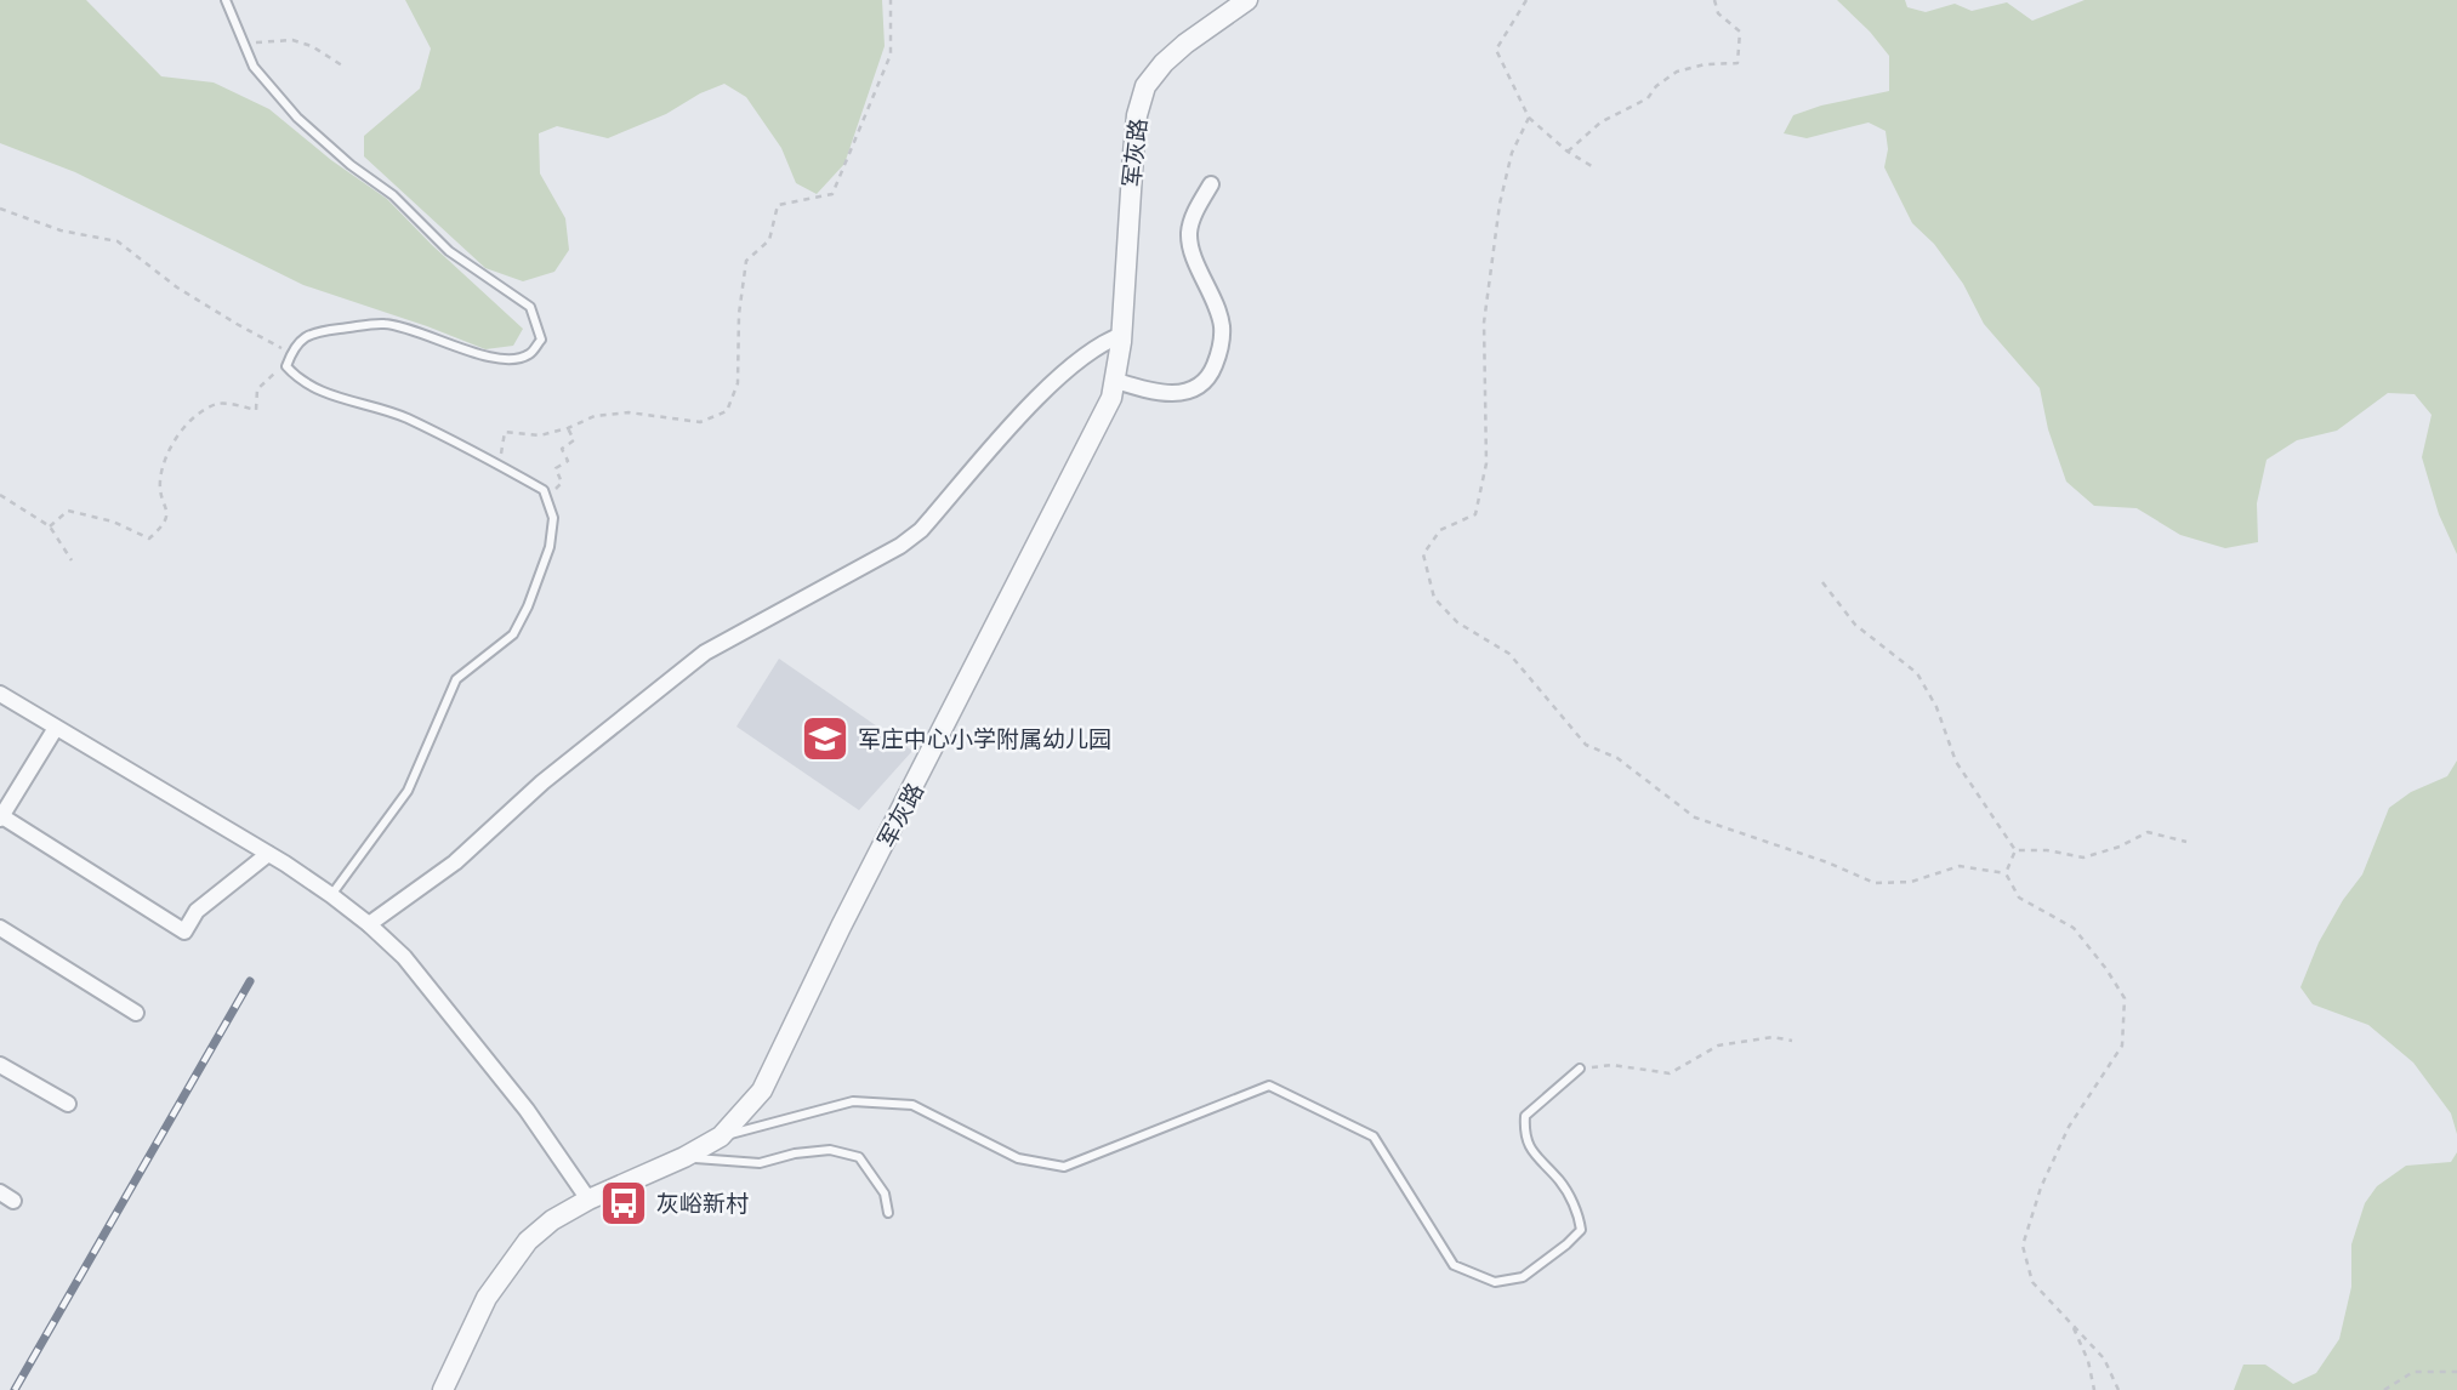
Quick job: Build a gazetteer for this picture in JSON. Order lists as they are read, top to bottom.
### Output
{
  "streets": {
    "street": ["军灰路"]
  },
  "places": {
    "school or university": ["军庄中心小学附属幼儿园"],
    "bus stop": ["灰峪新村"]
  }
}
